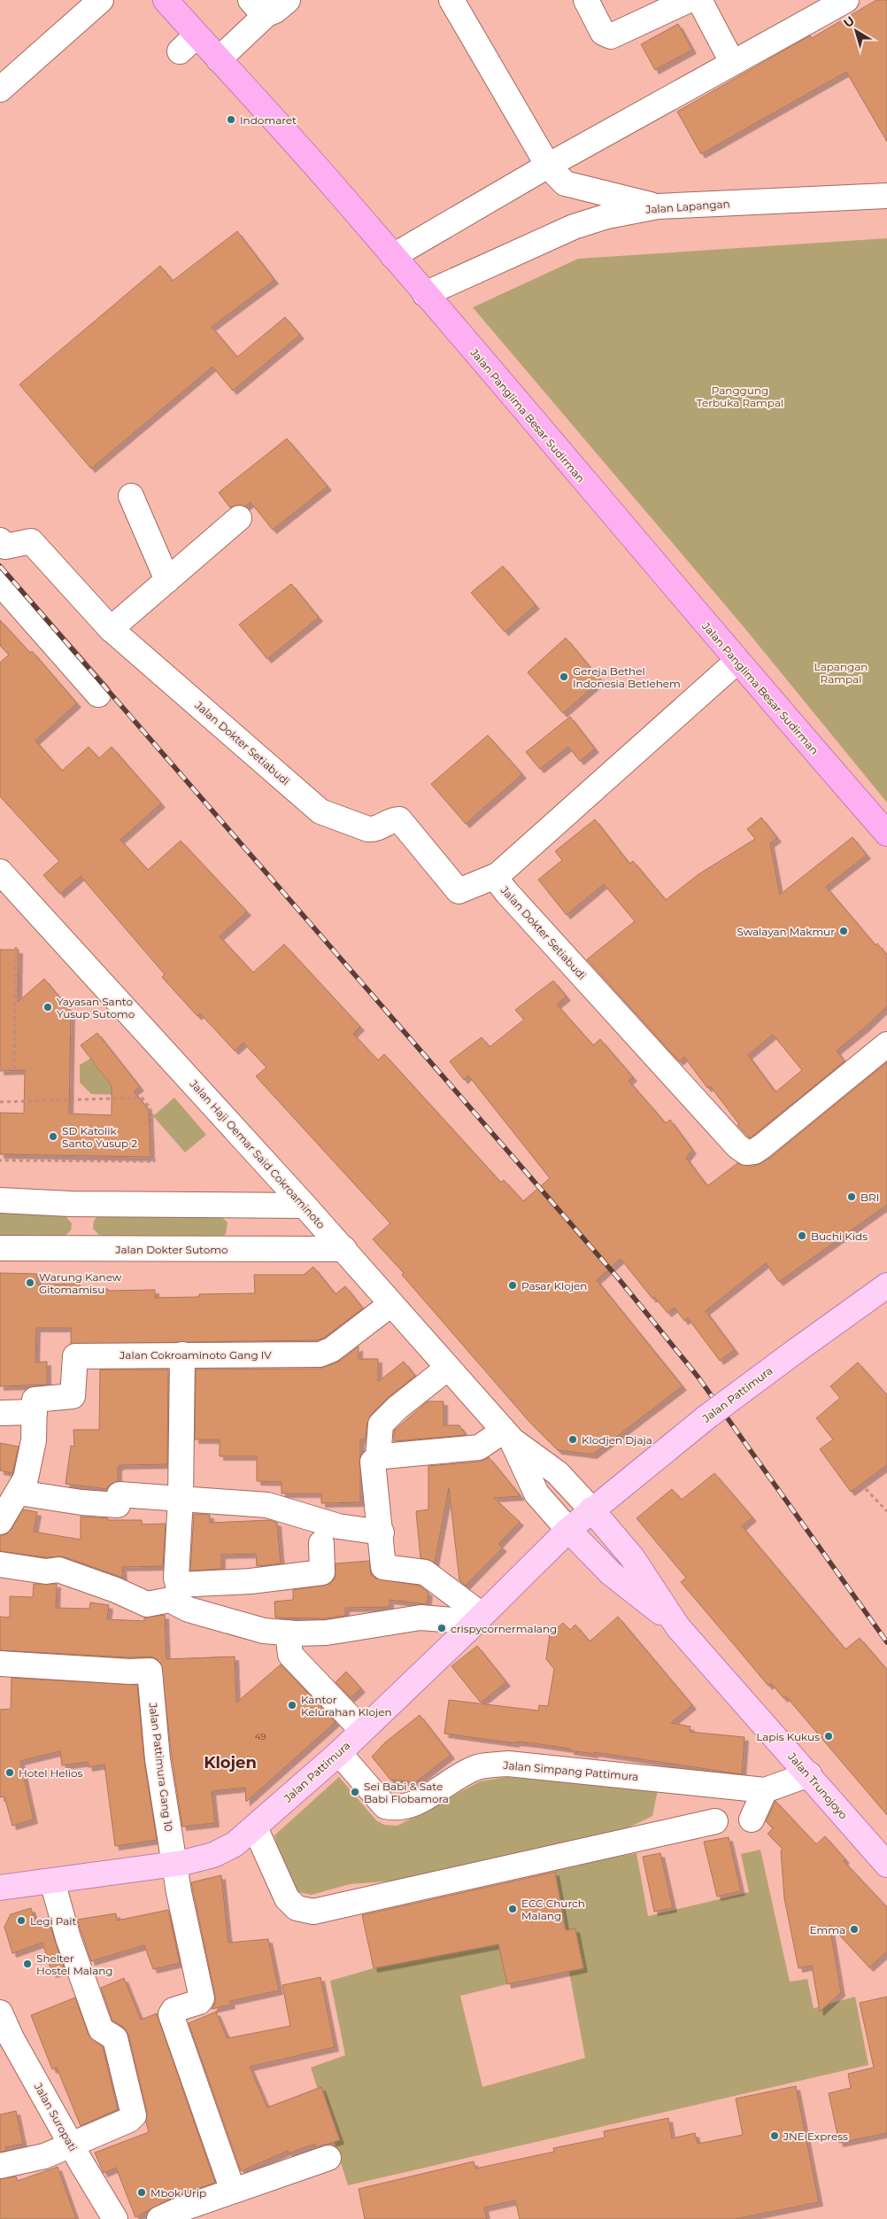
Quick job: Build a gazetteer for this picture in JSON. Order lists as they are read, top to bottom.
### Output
{
  "streets": {
    "highway": ["Jalan Panglima Besar Sudirman"],
    "main road": ["Jalan Pattimura", "Jalan Trunojoyo"],
    "street": [
      "Jalan Lapangan",
      "Jalan Dokter Setiabudi",
      "Jalan Haji Oemar Said Cokroaminoto",
      "Jalan Dokter Sutomo",
      "Jalan Cokroaminoto Gang IV",
      "Jalan Pattimura Gang 10",
      "Jalan Simpang Pattimura",
      "Jalan Suropati"
    ]
  },
  "crossings": [
    ["Jalan Lapangan", "Jalan Panglima Besar Sudirman"],
    ["Jalan Haji Oemar Said Cokroaminoto", "Jalan Dokter Sutomo"],
    ["Jalan Haji Oemar Said Cokroaminoto", "Jalan Cokroaminoto Gang IV"],
    ["Jalan Haji Oemar Said Cokroaminoto", "Jalan Pattimura"],
    ["Jalan Haji Oemar Said Cokroaminoto", "Jalan Trunojoyo"],
    ["Jalan Pattimura", "Jalan Pattimura Gang 10"],
    ["Jalan Pattimura", "Jalan Simpang Pattimura"],
    ["Jalan Pattimura", "Jalan Trunojoyo"],
    ["Jalan Simpang Pattimura", "Jalan Trunojoyo"]
  ],
  "districts": ["Klojen"],
  "parks": ["Panggung Terbuka Rampal", "Lapangan Rampal"],
  "places": [
    "Indomaret",
    "Gereja Bethel Indonesia Betlehem",
    "Swalayan Makmur",
    "Yayasan Santo Yusup Sutomo",
    "SD Katolik Santo Yusup 2",
    "BRI",
    "Buchi Kids",
    "Warung Kanew Gitomamisu",
    "Pasar Klojen",
    "Klodjen Djaja",
    "crispycornermalang",
    "Kantor Kelurahan Klojen",
    "Lapis Kukus",
    "Hotel Helios",
    "Sei Babi & Sate Babi Flobamora",
    "ECC Church Malang",
    "Legi Pait",
    "Emma",
    "Shelter Hostel Malang",
    "JNE Express",
    "Mbok Urip"
  ],
  "house_numbers": ["49"],
  "north": "top left"
}
